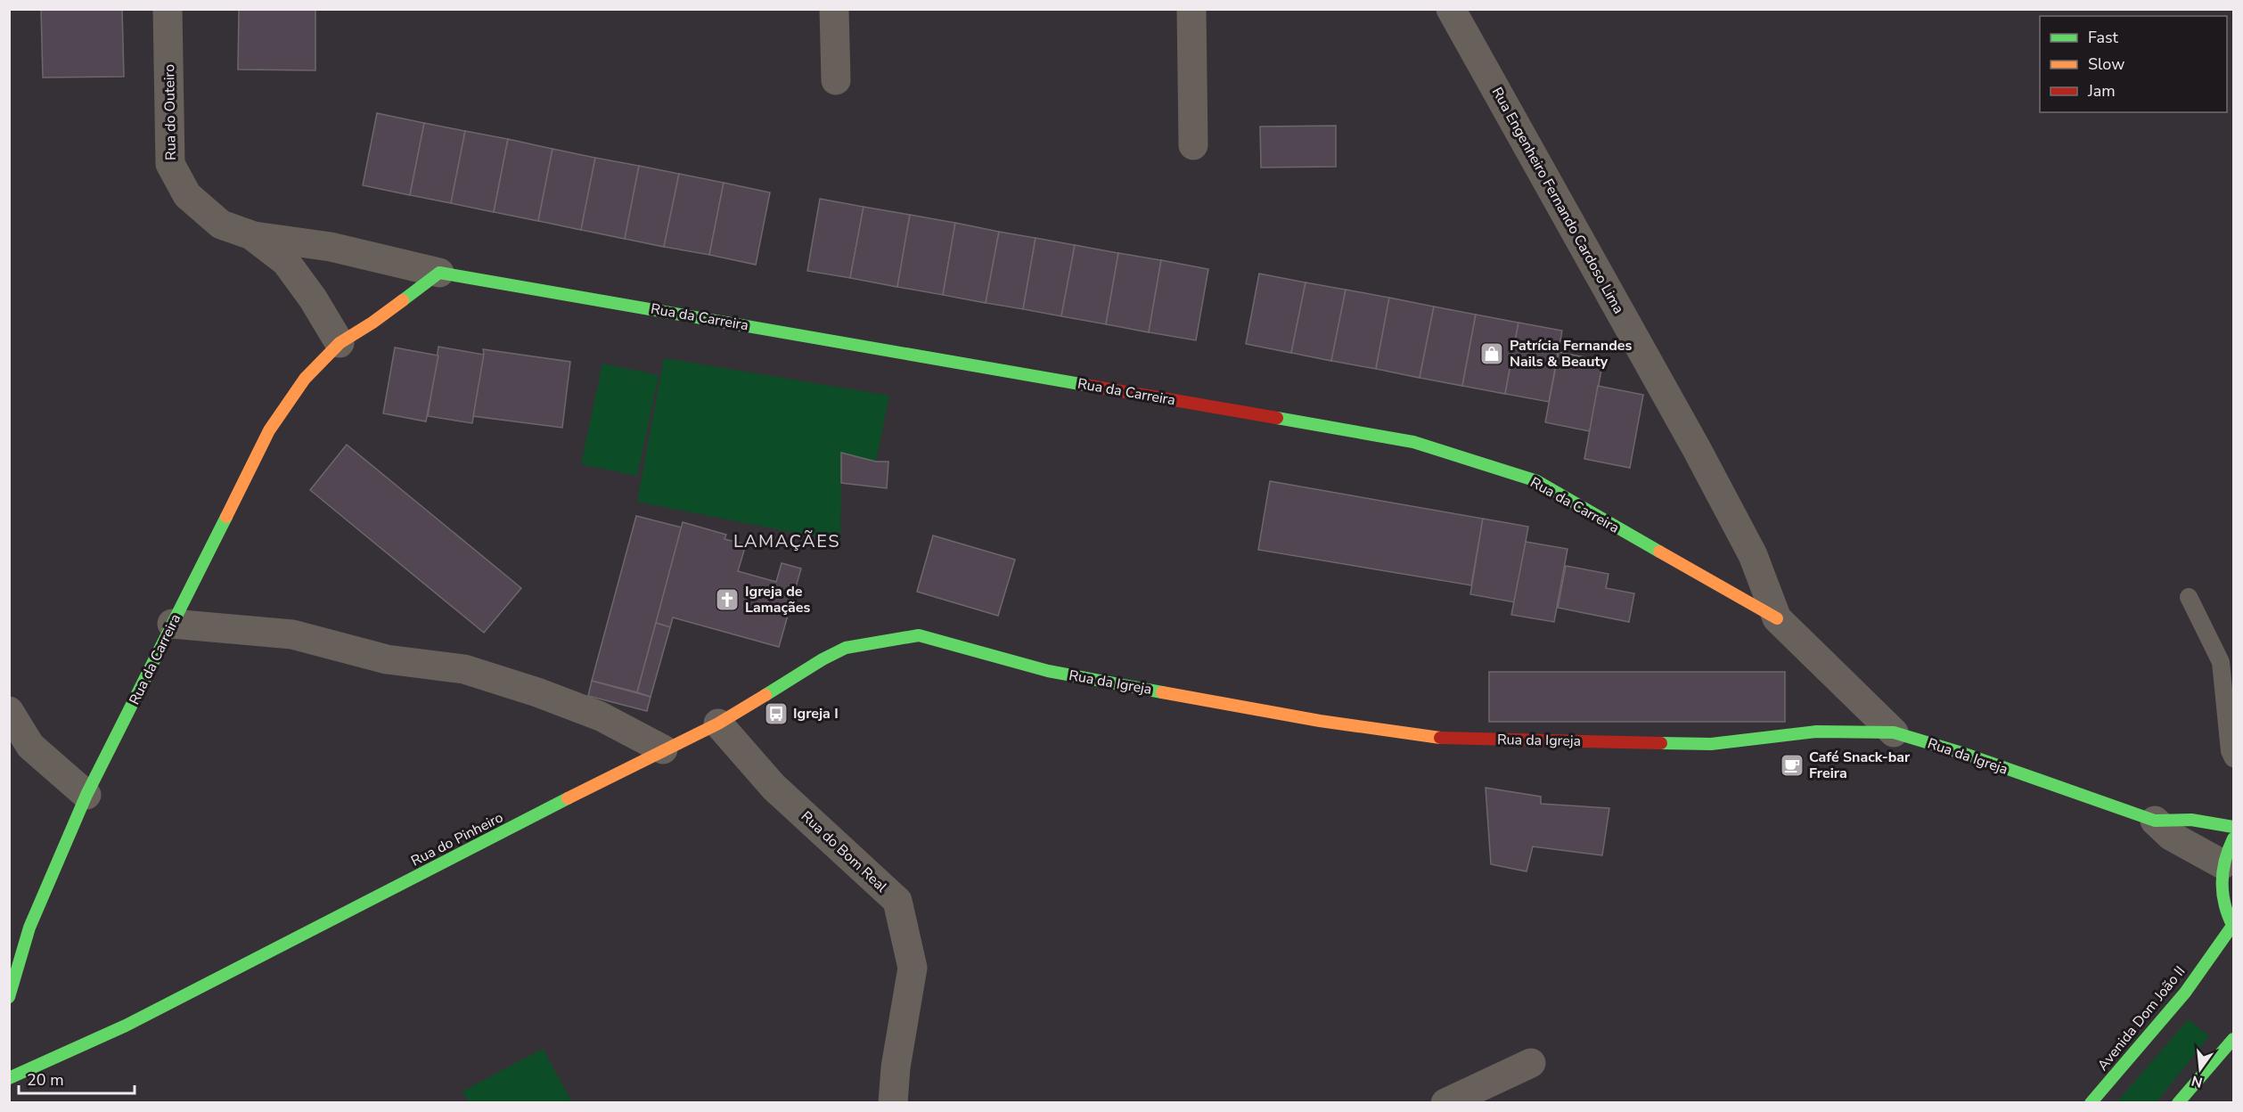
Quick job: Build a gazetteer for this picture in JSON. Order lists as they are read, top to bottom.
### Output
{
  "streets": {
    "street": [
      "Rua do Outeiro",
      "Rua Engenheiro Fernando Cardoso Lima",
      "Rua da Carreira",
      "Rua da Igreja",
      "Rua do Pinheiro",
      "Rua do Bom Real",
      "Avenida Dom João II"
    ]
  },
  "crossings": [
    ["Rua do Outeiro", "Rua da Carreira"],
    ["Rua Engenheiro Fernando Cardoso Lima", "Rua da Carreira"],
    ["Rua Engenheiro Fernando Cardoso Lima", "Rua da Igreja"],
    ["Rua da Igreja", "Rua do Pinheiro"],
    ["Rua da Igreja", "Avenida Dom João II"],
    ["Rua do Pinheiro", "Rua do Bom Real"]
  ],
  "districts": ["LAMAÇÃES"],
  "places": {
    "shop": ["Patrícia Fernandes Nails & Beauty"],
    "church": ["Igreja de Lamaçães"],
    "bus stop": ["Igreja I"],
    "cafe": ["Café Snack-bar Freira"]
  },
  "legend": ["Fast", "Slow", "Jam"],
  "scale_bar": "20 m",
  "north": "bottom"
}
